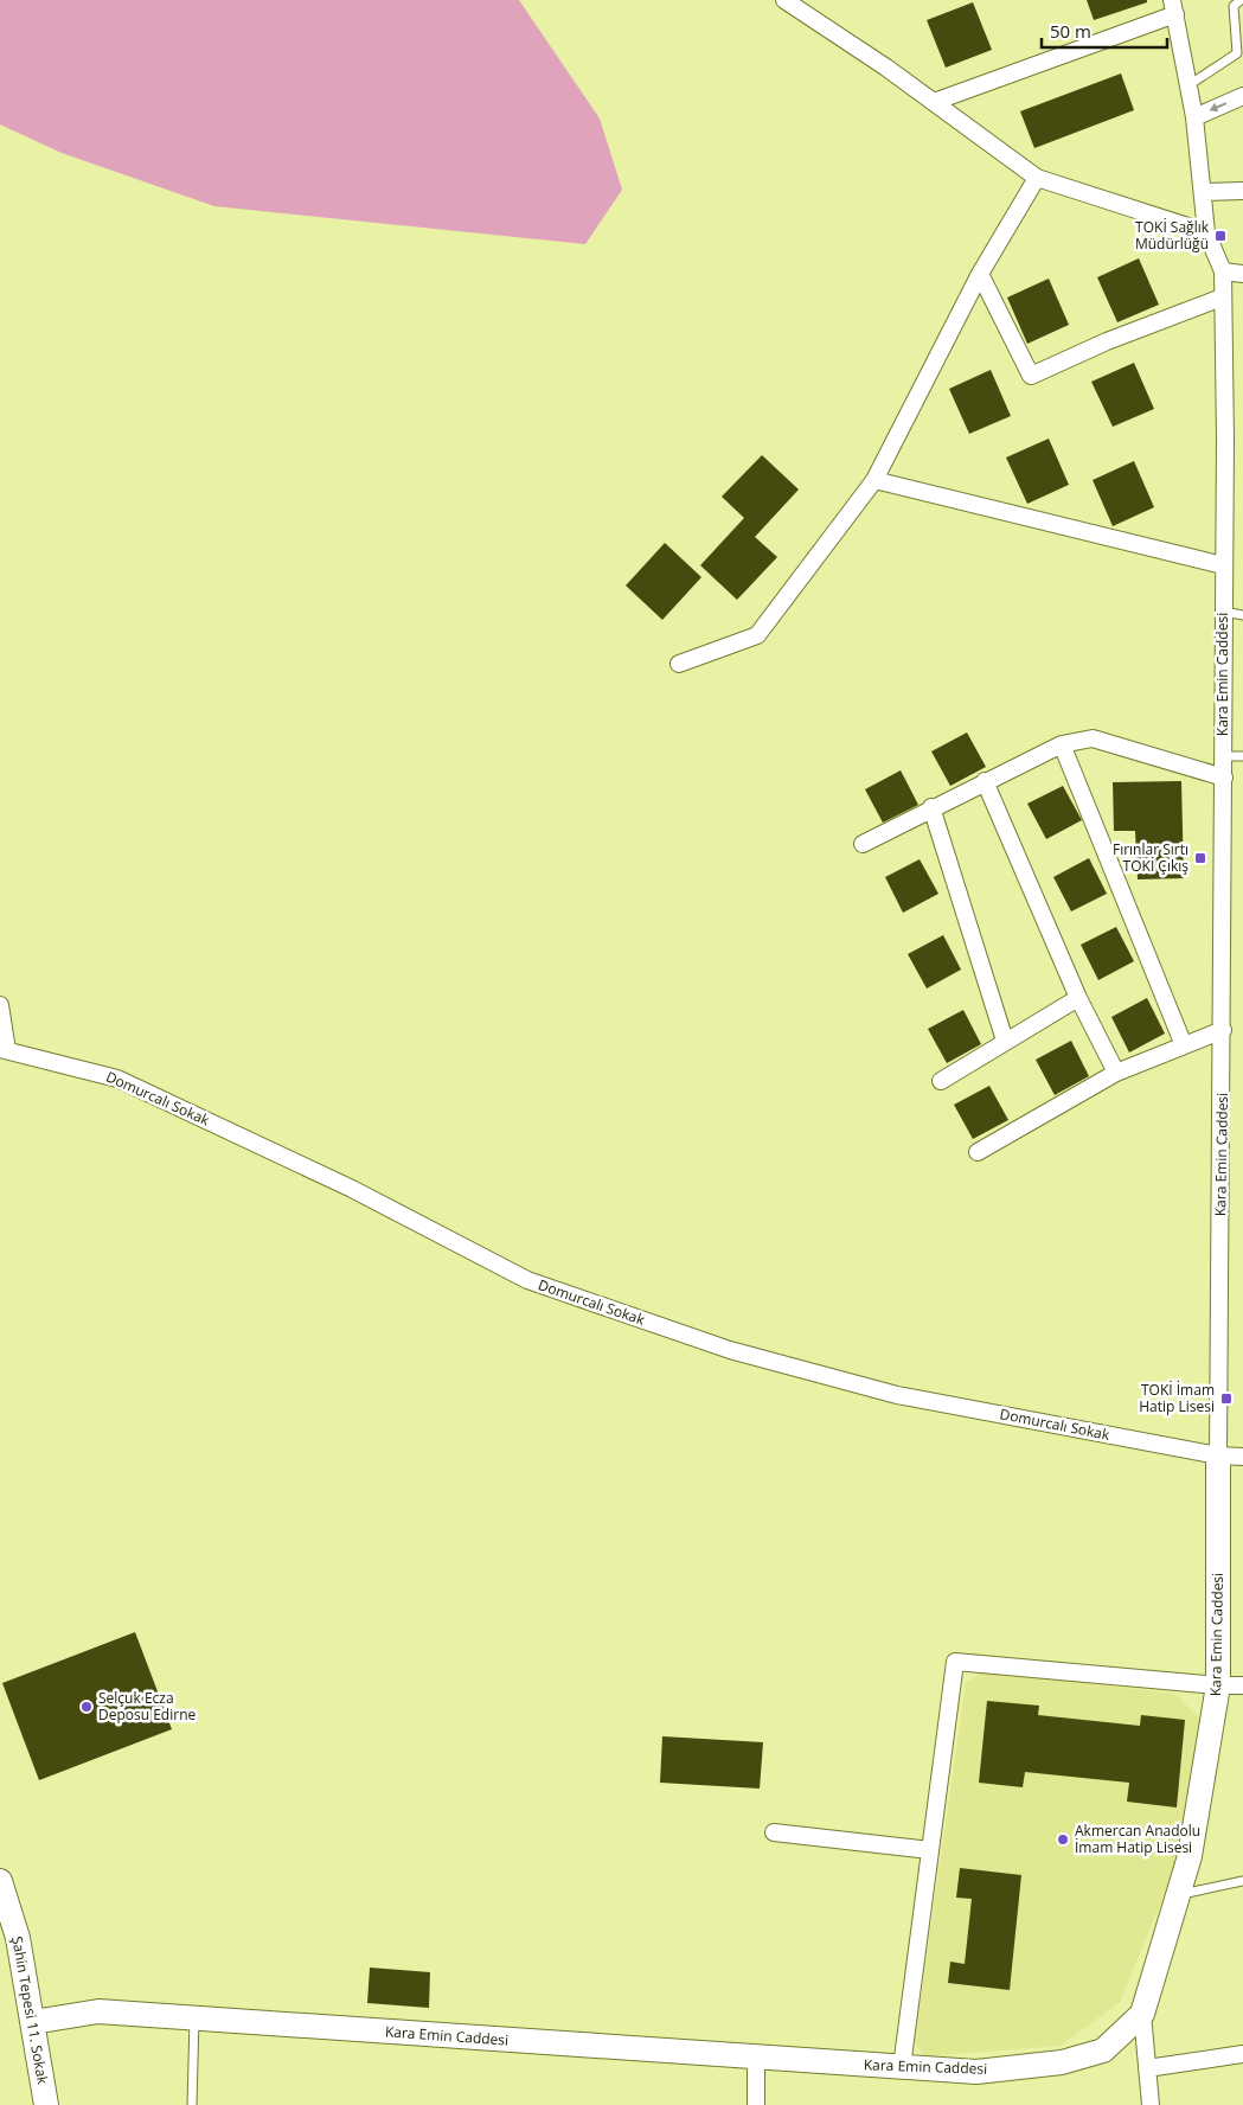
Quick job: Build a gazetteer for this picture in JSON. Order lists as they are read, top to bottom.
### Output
{
  "streets": {
    "street": ["Kara Emin Caddesi", "Domurcalı Sokak", "Şahin Tepesi 11. Sokak"]
  },
  "crossings": [
    ["Kara Emin Caddesi", "Domurcalı Sokak"],
    ["Kara Emin Caddesi", "Şahin Tepesi 11. Sokak"]
  ],
  "places": {
    "transit": ["TOKİ Sağlık Müdürlüğü", "Fırınlar Sırtı TOKİ Çıkış", "TOKİ İmam Hatip Lisesi"],
    "other": ["Selçuk Ecza Deposu Edirne", "Akmercan Anadolu İmam Hatip Lisesi"]
  },
  "scale_bar": "50 m"
}
